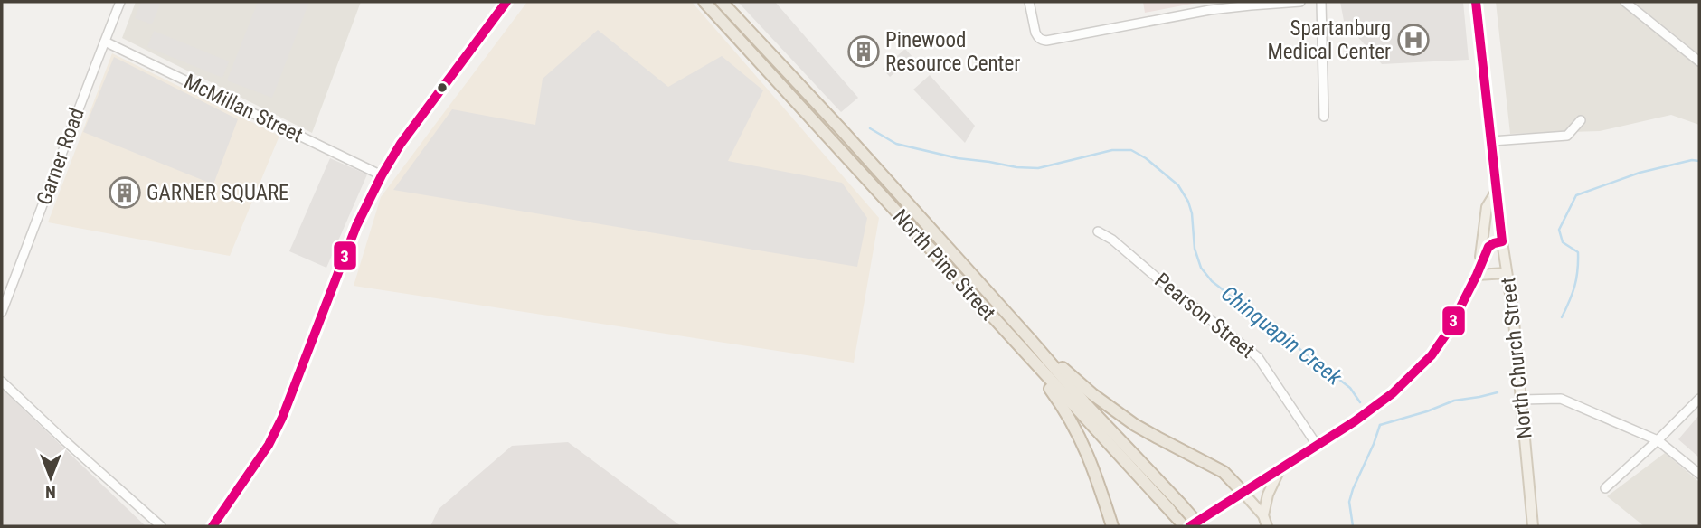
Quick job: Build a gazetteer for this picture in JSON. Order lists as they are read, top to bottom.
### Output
{
  "streets": {
    "highway": ["North Pine Street"],
    "main road": ["North Church Street"],
    "street": ["McMillan Street", "Garner Road", "Pearson Street"]
  },
  "crossings": [
    ["McMillan Street", "Garner Road"]
  ],
  "water": ["Chinquapin Creek"],
  "places": {
    "hospital": ["Spartanburg Medical Center"],
    "building": ["Pinewood Resource Center", "GARNER SQUARE"]
  },
  "lines": ["transit line 3"],
  "north": "bottom"
}
